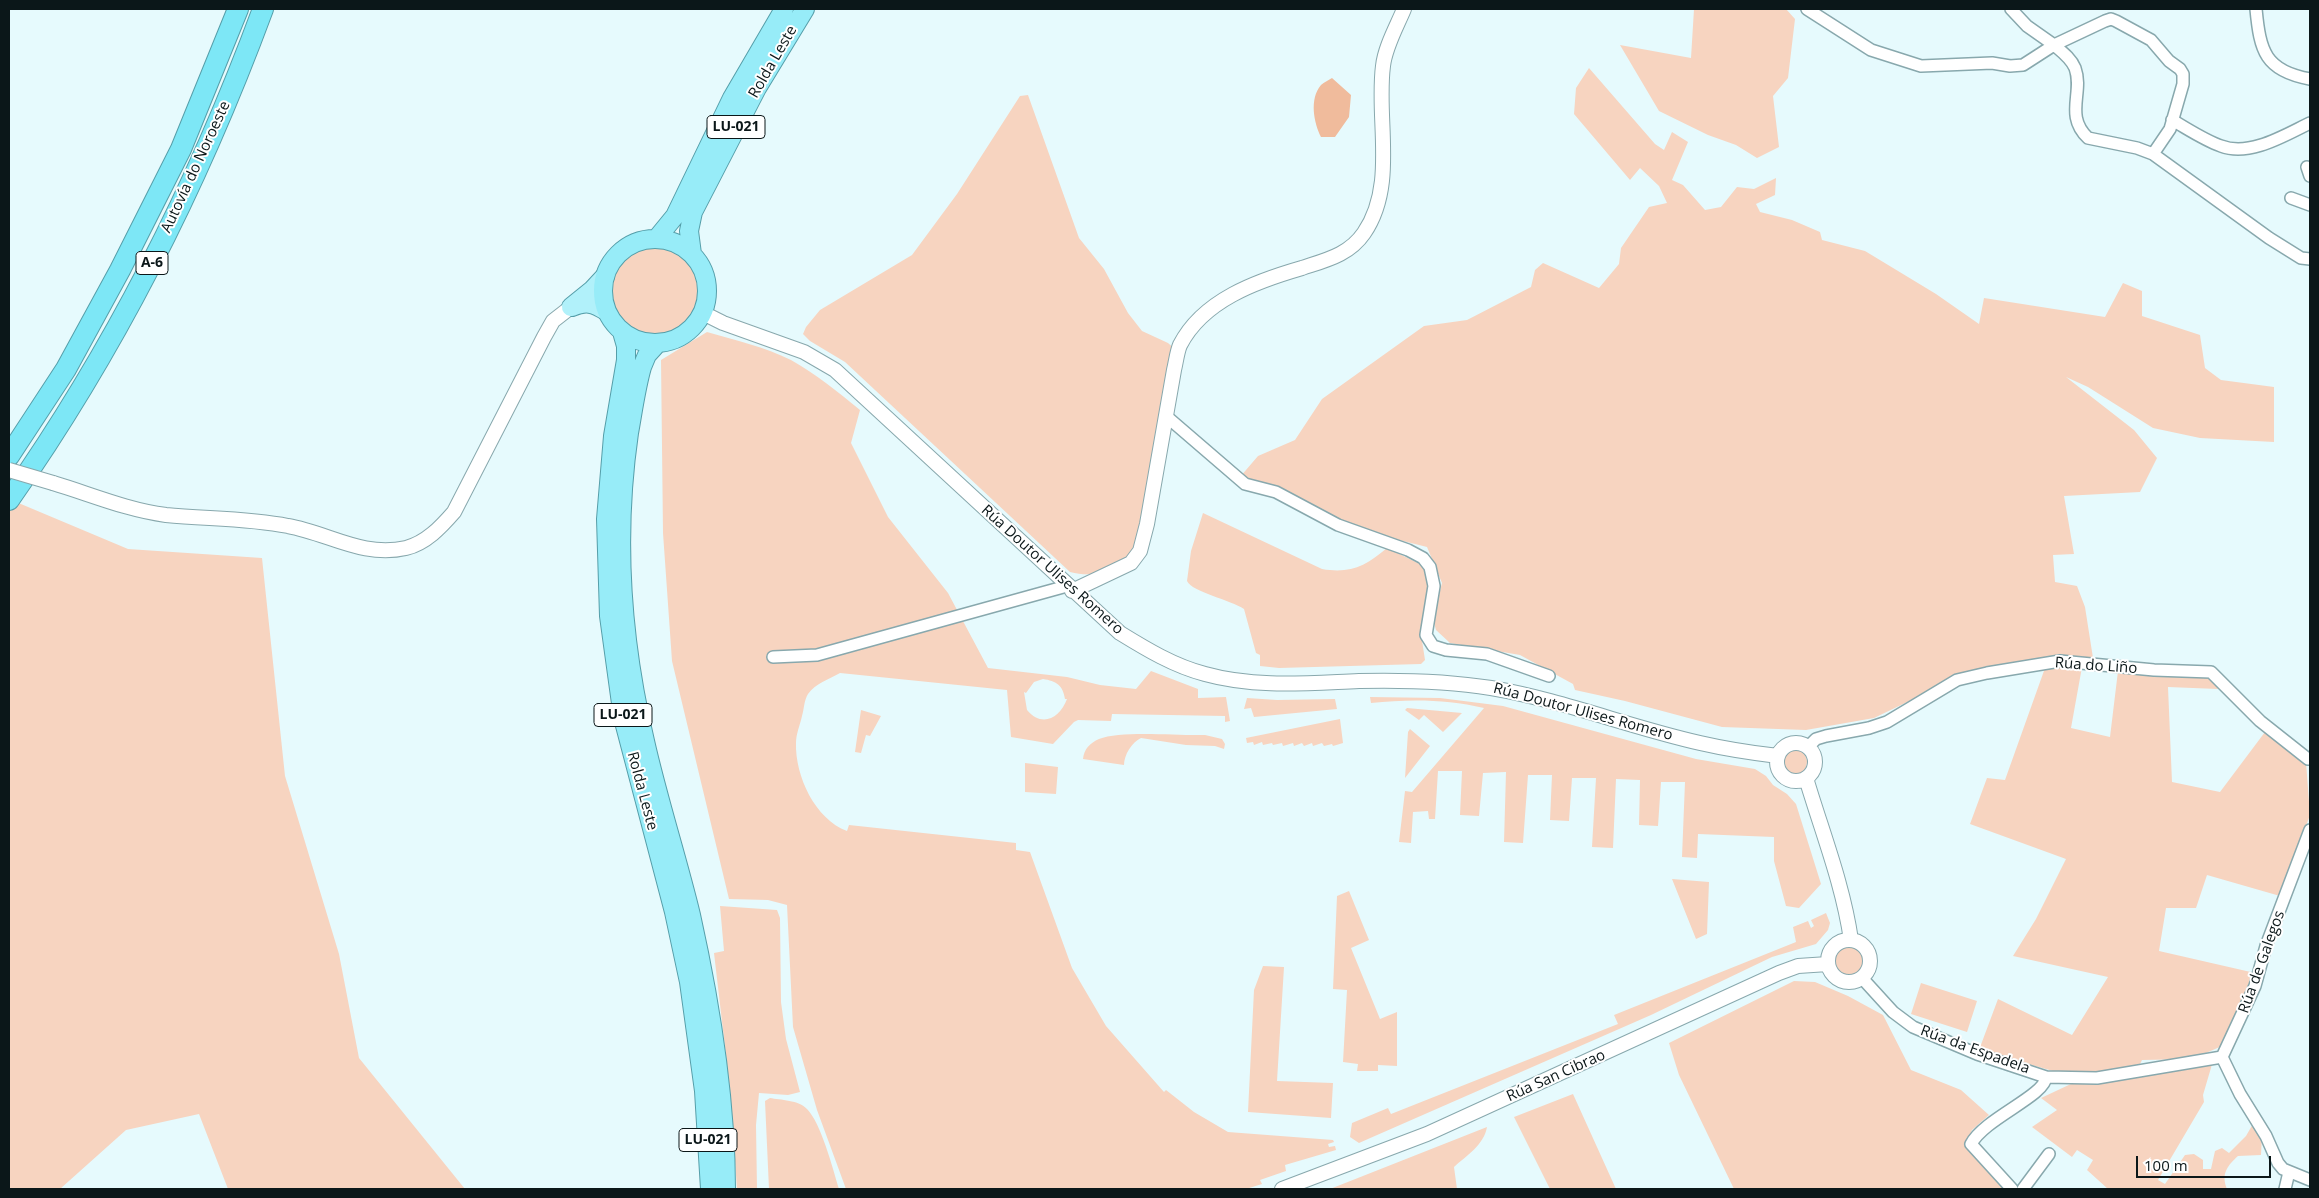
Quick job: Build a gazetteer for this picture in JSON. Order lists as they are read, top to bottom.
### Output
{
  "streets": {
    "highway": [
      "Rolda Leste",
      "LU-021",
      "Autovía do Noroeste",
      "A-6"
    ],
    "street": [
      "Rúa Doutor Ulises Romero",
      "Rúa do Liño",
      "Rúa de Galegos",
      "Rúa da Espadela",
      "Rúa San Cibrao"
    ]
  },
  "crossings": [
    ["Rolda Leste", "Rúa Doutor Ulises Romero"],
    ["Rúa Doutor Ulises Romero", "Rúa do Liño"],
    ["Rúa de Galegos", "Rúa da Espadela"],
    ["Rúa da Espadela", "Rúa San Cibrao"]
  ],
  "scale_bar": "100 m"
}
